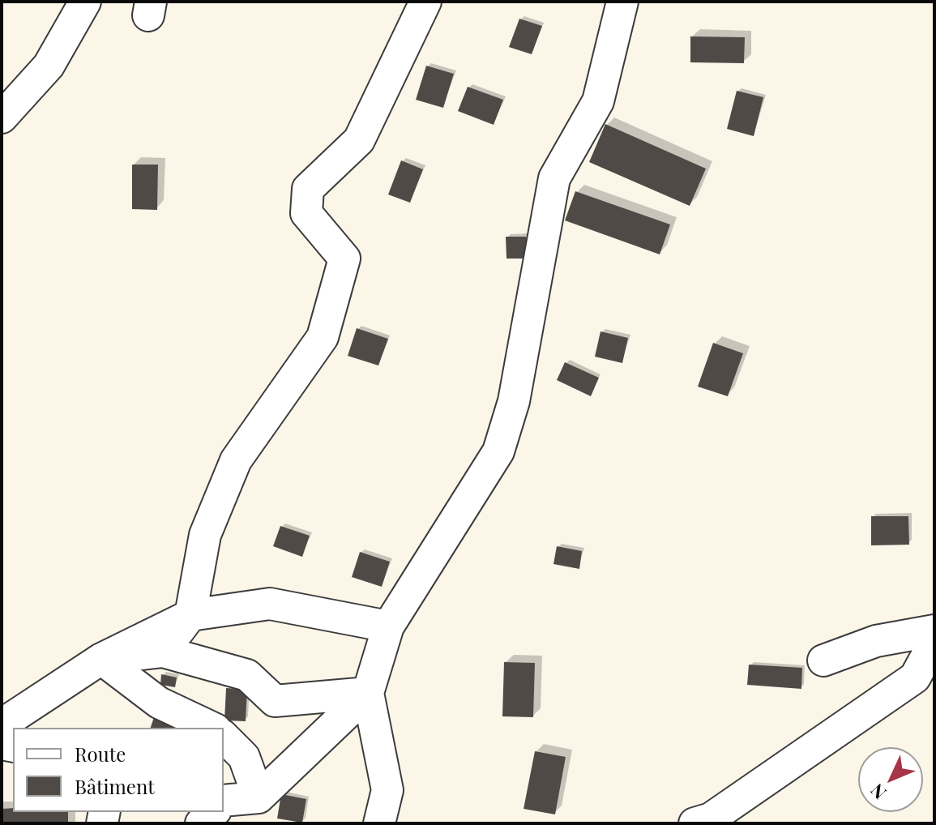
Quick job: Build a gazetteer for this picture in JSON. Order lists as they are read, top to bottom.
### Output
{
  "legend": ["Route", "Bâtiment"],
  "north": "bottom left"
}
